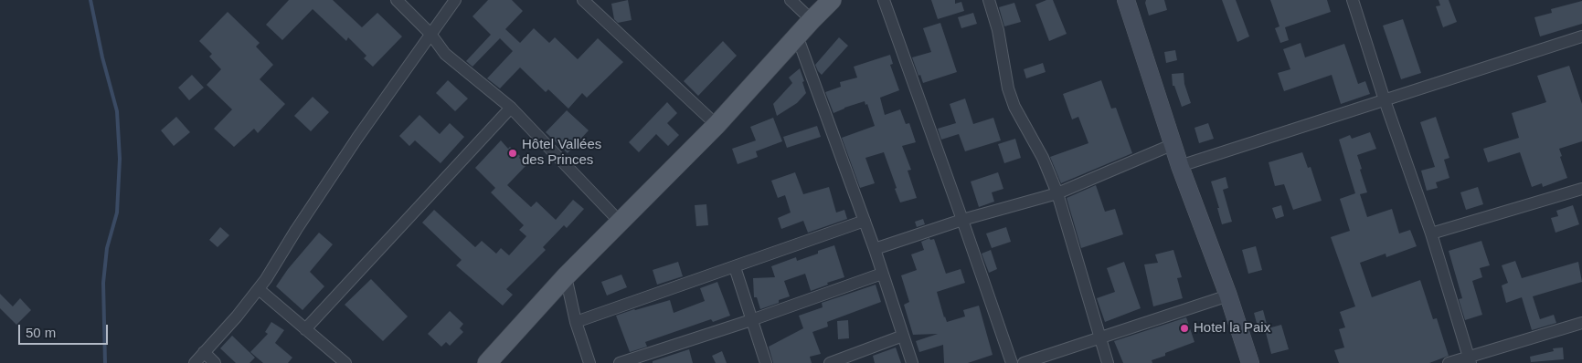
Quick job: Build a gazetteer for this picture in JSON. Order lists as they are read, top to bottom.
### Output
{
  "places": ["Hôtel Vallées des Princes", "Hotel la Paix"],
  "scale_bar": "50 m"
}
